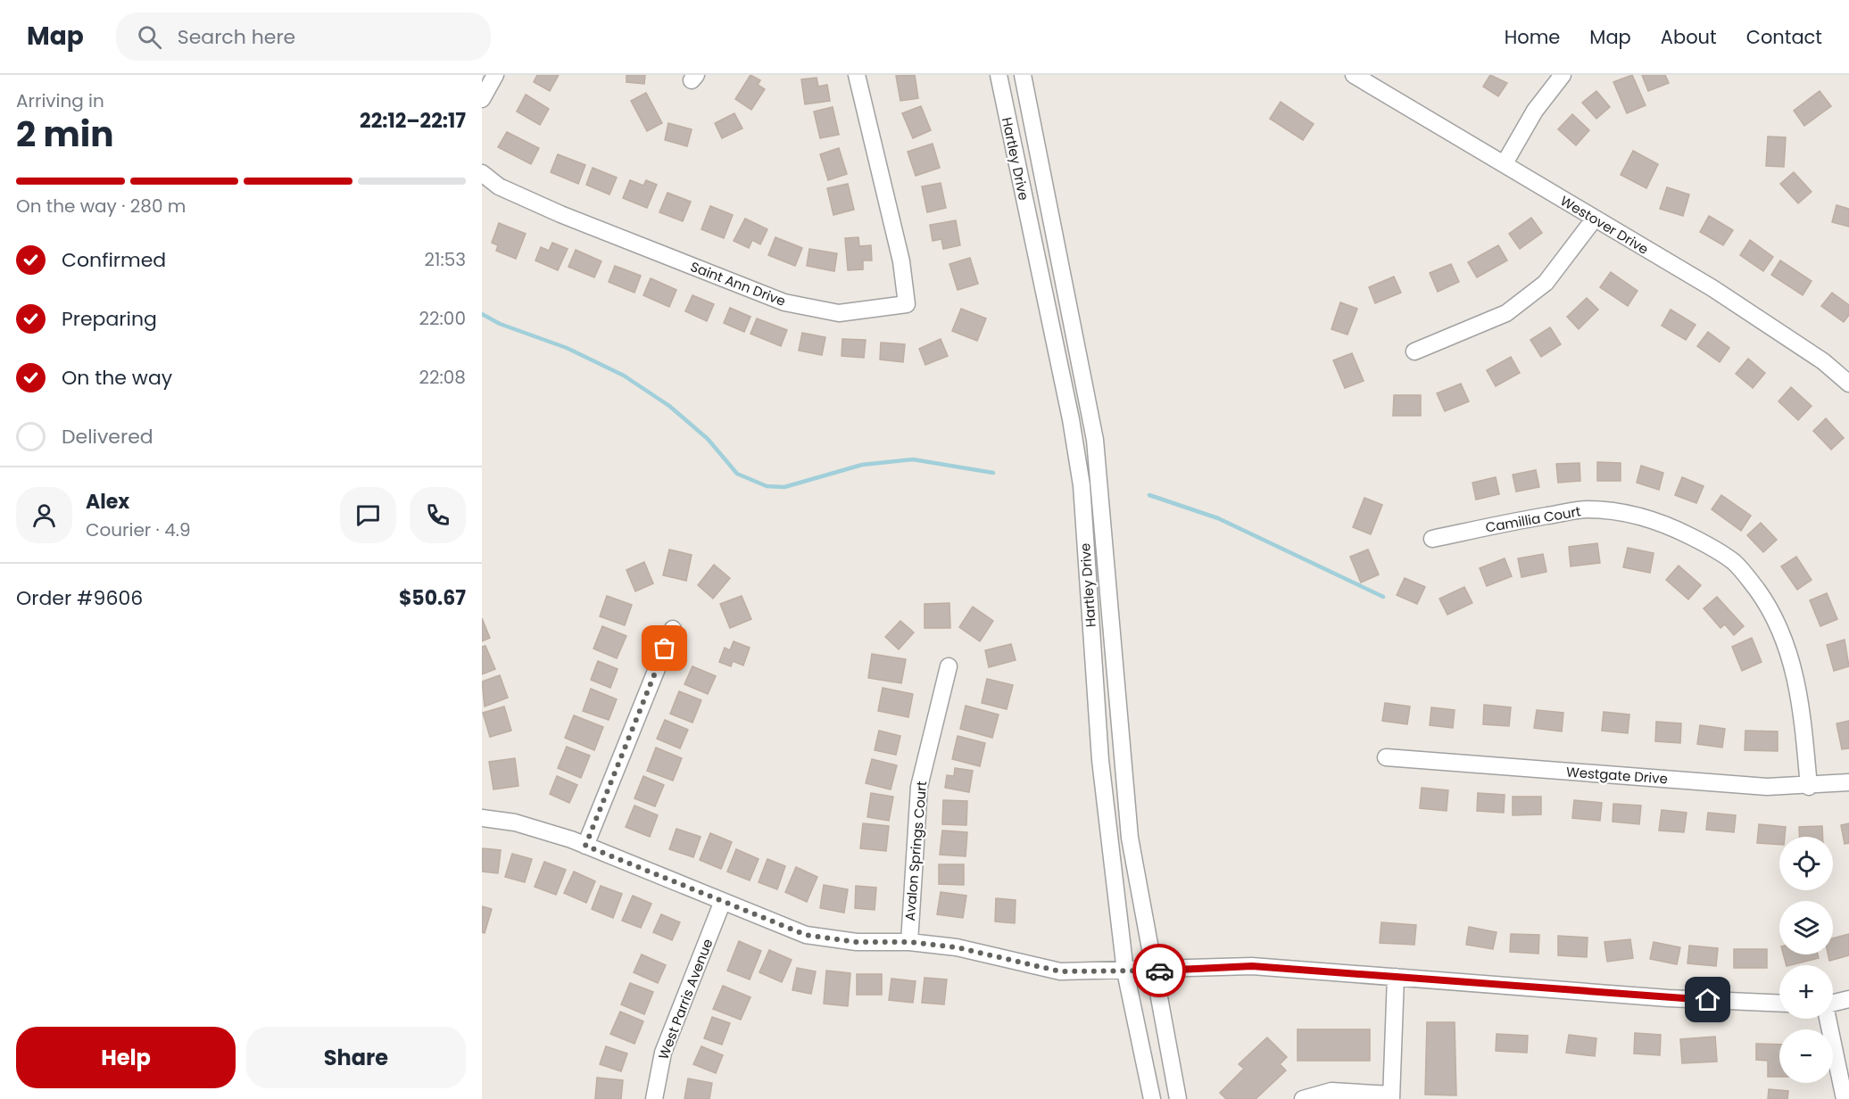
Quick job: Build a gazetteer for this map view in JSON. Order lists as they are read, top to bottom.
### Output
{
  "streets": {
    "street": [
      "Hartley Drive",
      "Westover Drive",
      "Saint Ann Drive",
      "Camillia Court",
      "Westgate Drive",
      "Avalon Springs Court",
      "West Parris Avenue"
    ]
  },
  "crossings": [
    ["Camillia Court", "Westgate Drive"]
  ],
  "page": {
    "header": "Map",
    "search": "Search here",
    "nav": [
      "Home",
      "Map",
      "About",
      "Contact"
    ],
    "heading": ["2 min", "Arriving in", "22:12–22:17"],
    "panel": [
      "Alex",
      "Courier · 4.9",
      "Order #9606",
      "$50.67"
    ],
    "bar": "On the way · 280 m",
    "list": [
      ["Confirmed", "21:53"],
      ["Preparing", "22:00"],
      ["On the way", "22:08"],
      "Delivered"
    ],
    "map_buttons": ["+", "−"],
    "buttons": ["Help", "Share"]
  }
}
